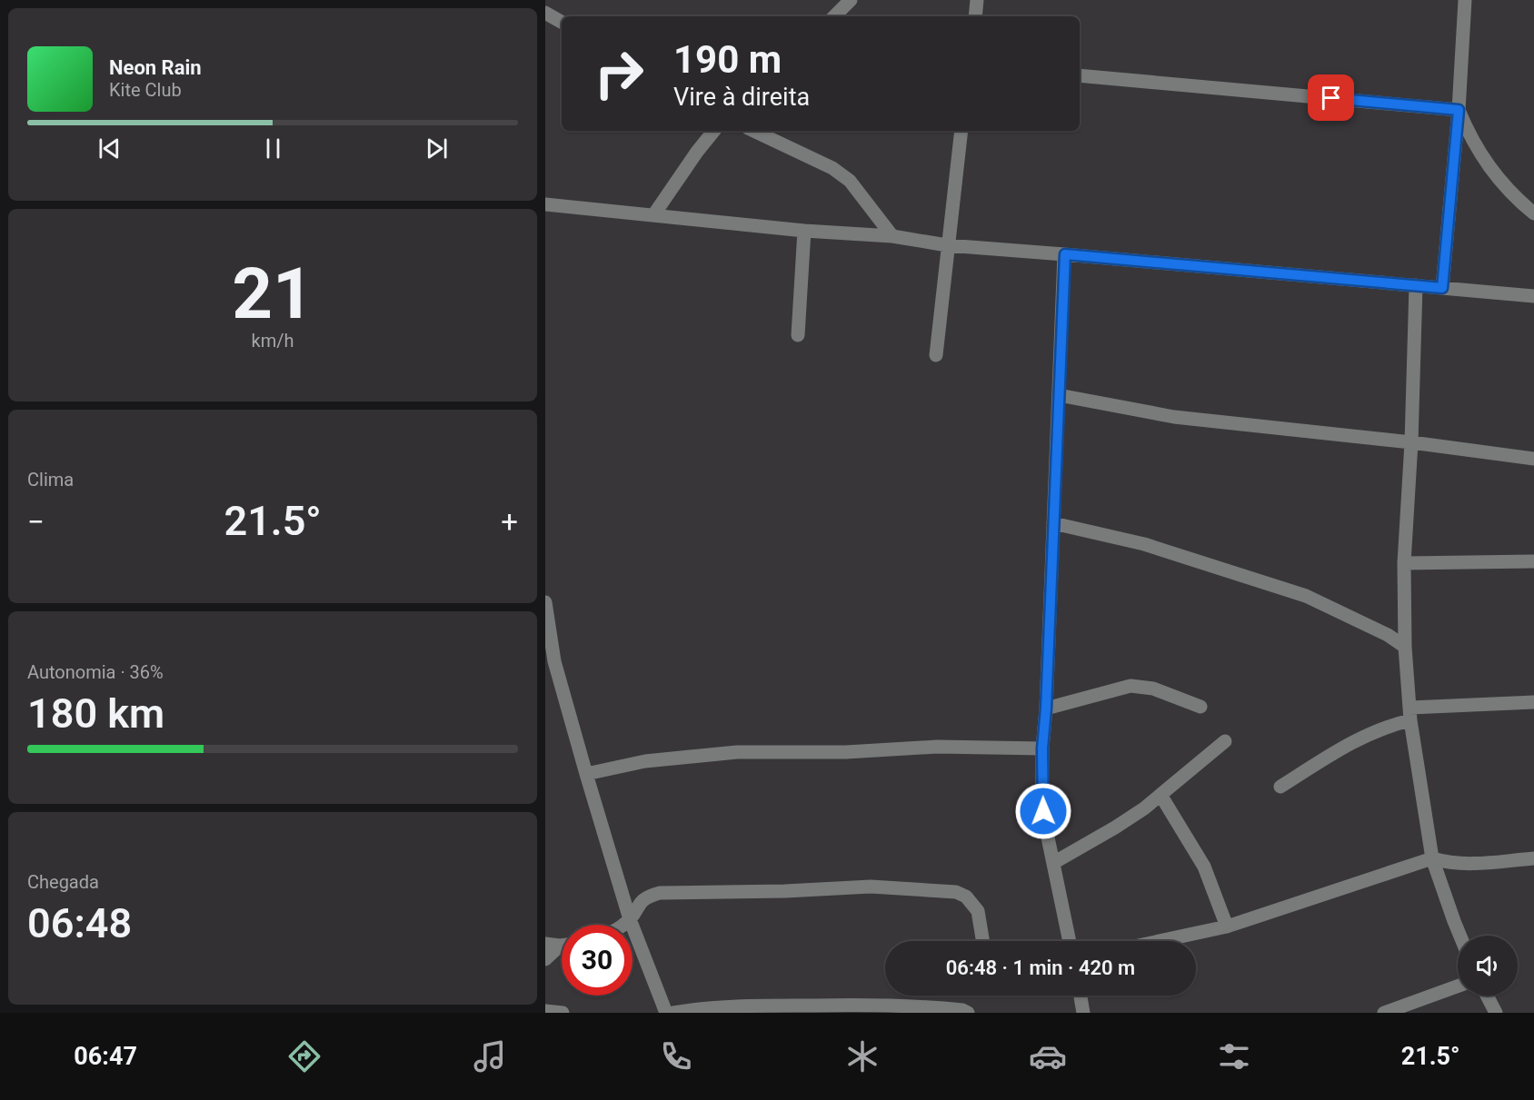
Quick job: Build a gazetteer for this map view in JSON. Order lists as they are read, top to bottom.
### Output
{
  "page": {
    "turn": ["190 m", "Vire à direita"],
    "song": ["Neon Rain", "Kite Club"],
    "tile": [
      ["21", "km/h"],
      "Clima",
      ["Autonomia · 36%", "180 km"],
      ["Chegada", "06:48"]
    ],
    "heat": ["−", "21.5°", "+"],
    "limit": "30",
    "trip": "06:48 · 1 min · 420 m",
    "tabs": ["06:47", "21.5°"]
  }
}
